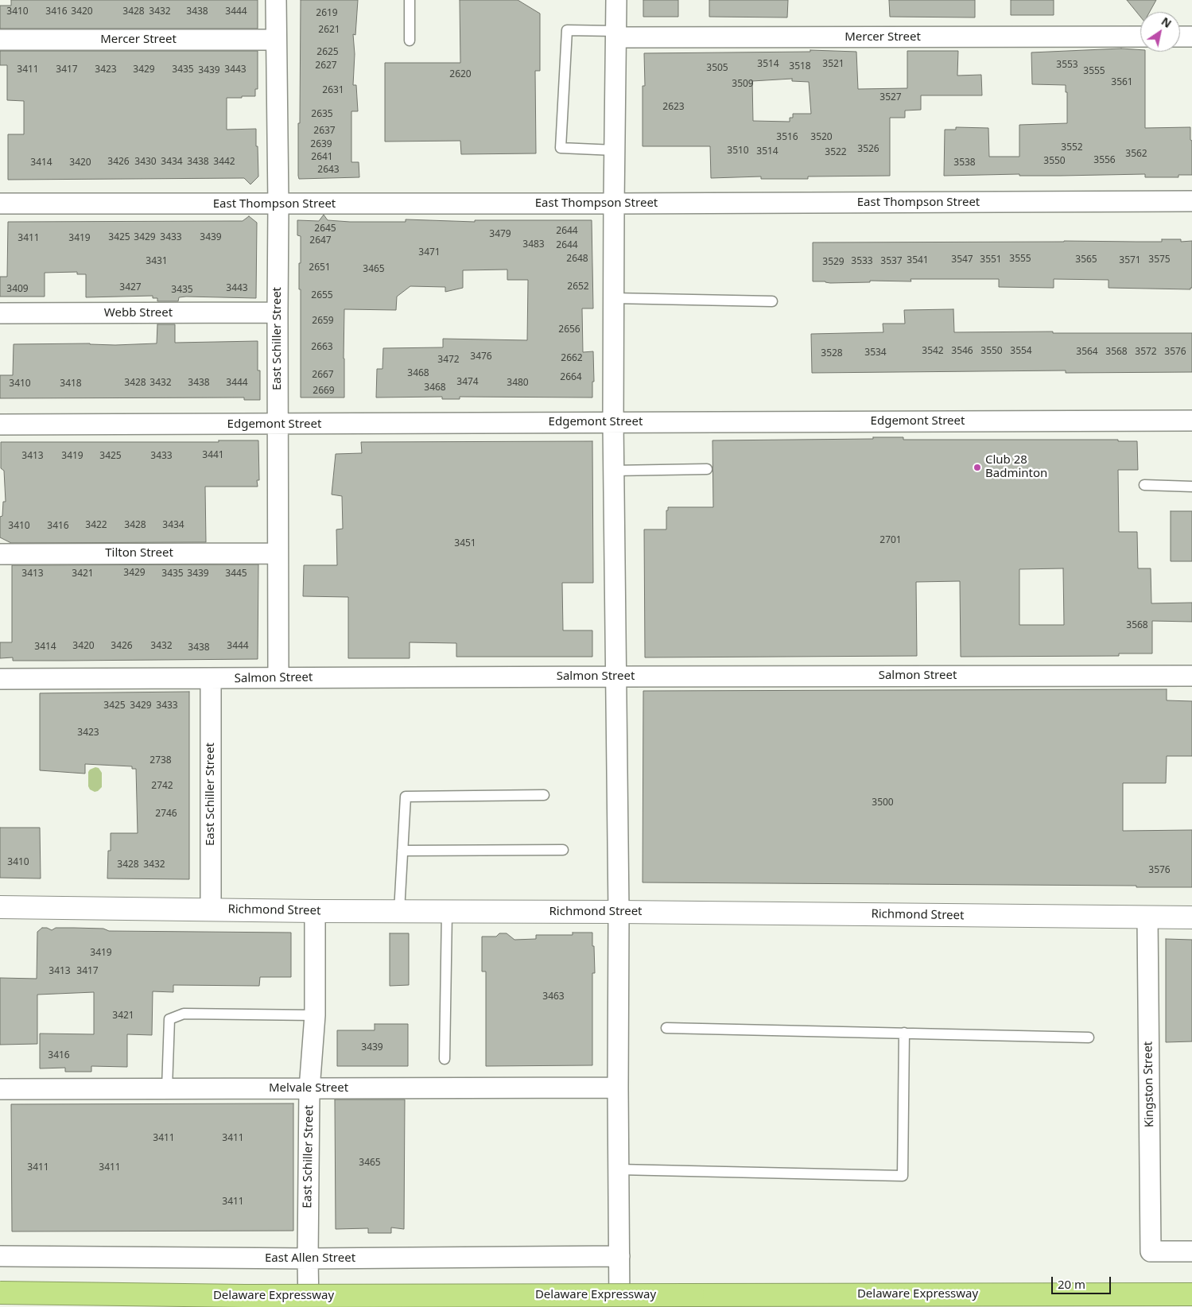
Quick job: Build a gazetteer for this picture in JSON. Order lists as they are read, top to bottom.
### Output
{
  "streets": {
    "highway": ["Delaware Expressway"],
    "main road": ["Richmond Street"],
    "street": [
      "Mercer Street",
      "East Thompson Street",
      "Webb Street",
      "East Schiller Street",
      "Edgemont Street",
      "Tilton Street",
      "Salmon Street",
      "Kingston Street",
      "Melvale Street",
      "East Allen Street"
    ]
  },
  "crossings": [
    ["Mercer Street", "East Schiller Street"],
    ["East Thompson Street", "East Schiller Street"],
    ["Webb Street", "East Schiller Street"],
    ["East Schiller Street", "Edgemont Street"],
    ["East Schiller Street", "Tilton Street"],
    ["East Schiller Street", "Salmon Street"],
    ["East Schiller Street", "Richmond Street"],
    ["East Schiller Street", "Melvale Street"],
    ["East Schiller Street", "East Allen Street"],
    ["Richmond Street", "Kingston Street"]
  ],
  "places": ["Club 28 Badminton"],
  "house_numbers": [
    "3410",
    "3416",
    "3420",
    "3428",
    "3432",
    "3438",
    "3444",
    "2619",
    "2621",
    "2625",
    "3514",
    "3521",
    "3553",
    "2627",
    "3518",
    "3505",
    "3411",
    "3417",
    "3423",
    "3429",
    "3435",
    "3443",
    "3439",
    "3555",
    "2620",
    "3561",
    "3509",
    "2631",
    "3527",
    "2623",
    "2635",
    "2637",
    "3516",
    "3520",
    "2639",
    "3552",
    "3526",
    "3510",
    "3514",
    "3522",
    "3562",
    "2641",
    "3556",
    "3550",
    "3426",
    "3430",
    "3434",
    "3438",
    "3442",
    "3414",
    "3420",
    "3538",
    "2643",
    "2645",
    "2644",
    "3479",
    "3425",
    "3429",
    "3433",
    "3439",
    "3411",
    "3419",
    "2647",
    "3483",
    "2644",
    "3471",
    "2648",
    "3555",
    "3547",
    "3551",
    "3565",
    "3575",
    "3541",
    "3571",
    "3431",
    "3533",
    "3537",
    "3529",
    "2651",
    "3465",
    "2652",
    "3427",
    "3443",
    "3409",
    "3435",
    "2655",
    "2659",
    "2656",
    "2663",
    "3542",
    "3546",
    "3550",
    "3554",
    "3564",
    "3568",
    "3572",
    "3576",
    "3534",
    "3528",
    "3476",
    "2662",
    "3472",
    "3468",
    "2667",
    "2664",
    "3474",
    "3428",
    "3432",
    "3438",
    "3444",
    "3480",
    "3410",
    "3418",
    "3468",
    "2669",
    "3441",
    "3413",
    "3419",
    "3425",
    "3433",
    "3422",
    "3428",
    "3434",
    "3410",
    "3416",
    "2701",
    "3451",
    "3429",
    "3413",
    "3421",
    "3435",
    "3439",
    "3445",
    "3568",
    "3420",
    "3426",
    "3432",
    "3444",
    "3414",
    "3438",
    "3425",
    "3429",
    "3433",
    "3423",
    "2738",
    "2742",
    "3500",
    "2746",
    "3410",
    "3428",
    "3432",
    "3576",
    "3419",
    "3413",
    "3417",
    "3463",
    "3421",
    "3439",
    "3416",
    "3411",
    "3411",
    "3465",
    "3411",
    "3411",
    "3411"
  ],
  "scale_bar": "20 m",
  "north": "top right"
}
